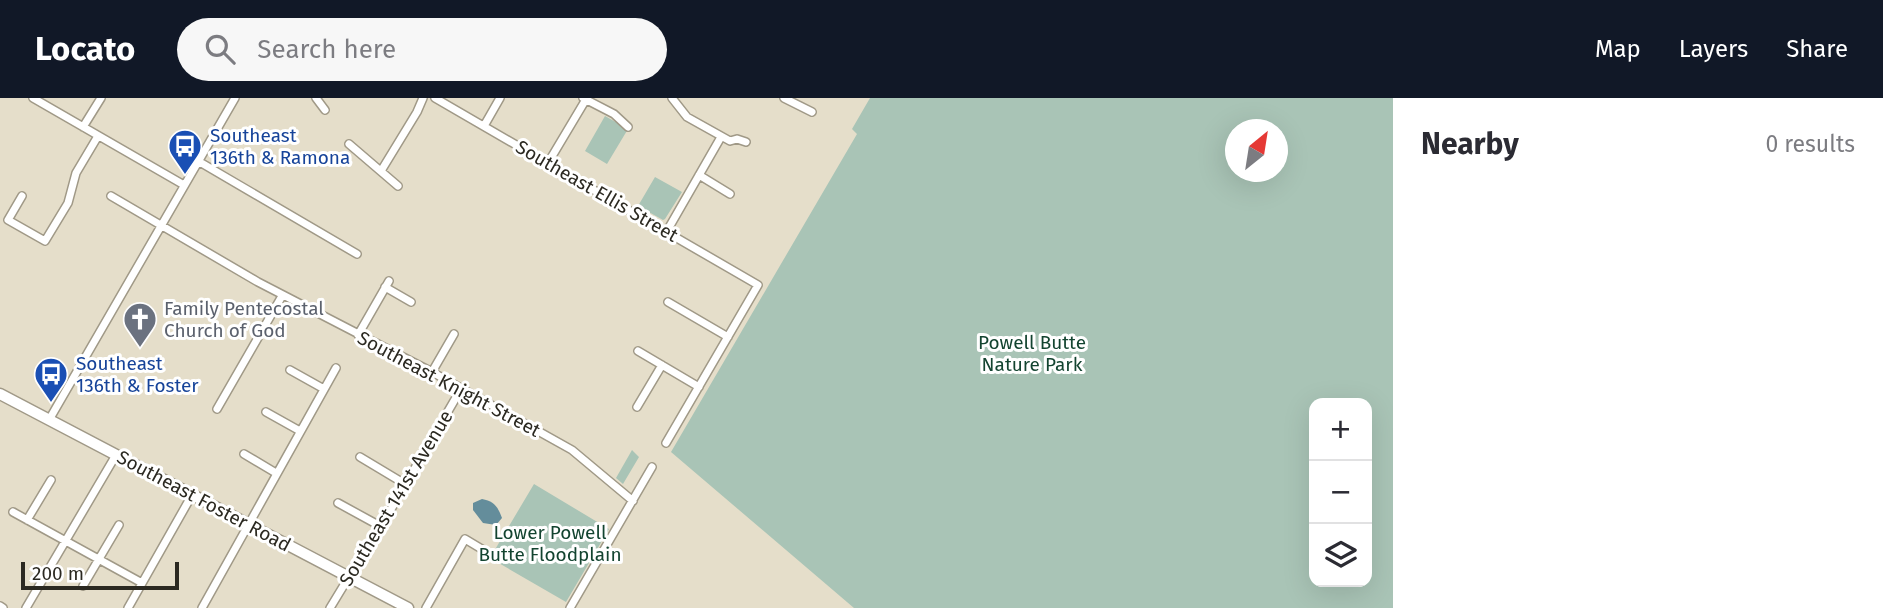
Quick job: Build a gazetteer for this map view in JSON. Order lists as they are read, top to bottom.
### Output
{
  "streets": {
    "main road": ["Southeast Foster Road"],
    "street": ["Southeast Ellis Street", "Southeast Knight Street", "Southeast 141st Avenue"]
  },
  "crossings": [
    ["Southeast Knight Street", "Southeast 141st Avenue"],
    ["Southeast 141st Avenue", "Southeast Foster Road"]
  ],
  "parks": ["Powell Butte Nature Park", "Lower Powell Butte Floodplain"],
  "places": {
    "bus stop": ["Southeast 136th & Ramona", "Southeast 136th & Foster"],
    "church": ["Family Pentecostal Church of God"]
  },
  "scale_bar": "200 m",
  "north": "top right",
  "page": {
    "header": "Locato",
    "search": "Search here",
    "nav": ["Map", "Layers", "Share"],
    "heading": ["Nearby", "0 results"],
    "map_buttons": ["+", "−"],
    "scale": "200 m"
  }
}
